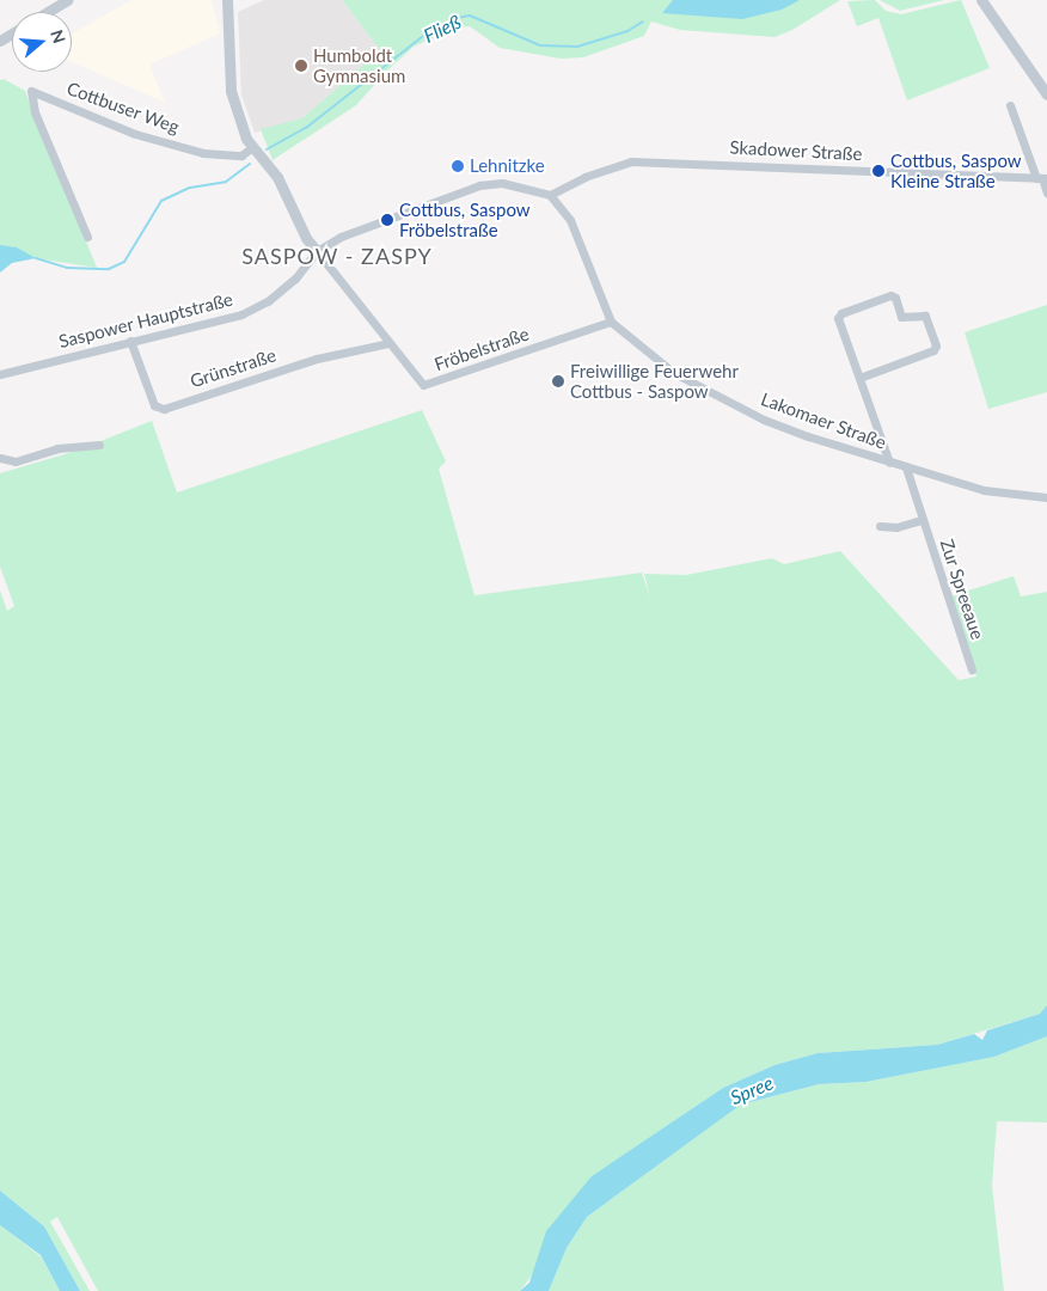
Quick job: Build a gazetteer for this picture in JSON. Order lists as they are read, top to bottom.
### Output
{
  "streets": {
    "street": [
      "Cottbuser Weg",
      "Skadower Straße",
      "Saspower Hauptstraße",
      "Fröbelstraße",
      "Grünstraße",
      "Lakomaer Straße",
      "Zur Spreeaue"
    ]
  },
  "crossings": [
    ["Skadower Straße", "Saspower Hauptstraße"],
    ["Skadower Straße", "Lakomaer Straße"],
    ["Saspower Hauptstraße", "Fröbelstraße"],
    ["Saspower Hauptstraße", "Grünstraße"],
    ["Saspower Hauptstraße", "Lakomaer Straße"],
    ["Fröbelstraße", "Grünstraße"],
    ["Fröbelstraße", "Lakomaer Straße"],
    ["Lakomaer Straße", "Zur Spreeaue"]
  ],
  "districts": ["SASPOW - ZASPY"],
  "water": ["Fließ", "Spree"],
  "places": [
    "Humboldt Gymnasium",
    "Lehnitzke",
    "Cottbus, Saspow Kleine Straße",
    "Cottbus, Saspow Fröbelstraße",
    "Freiwillige Feuerwehr Cottbus - Saspow"
  ],
  "north": "right"
}
